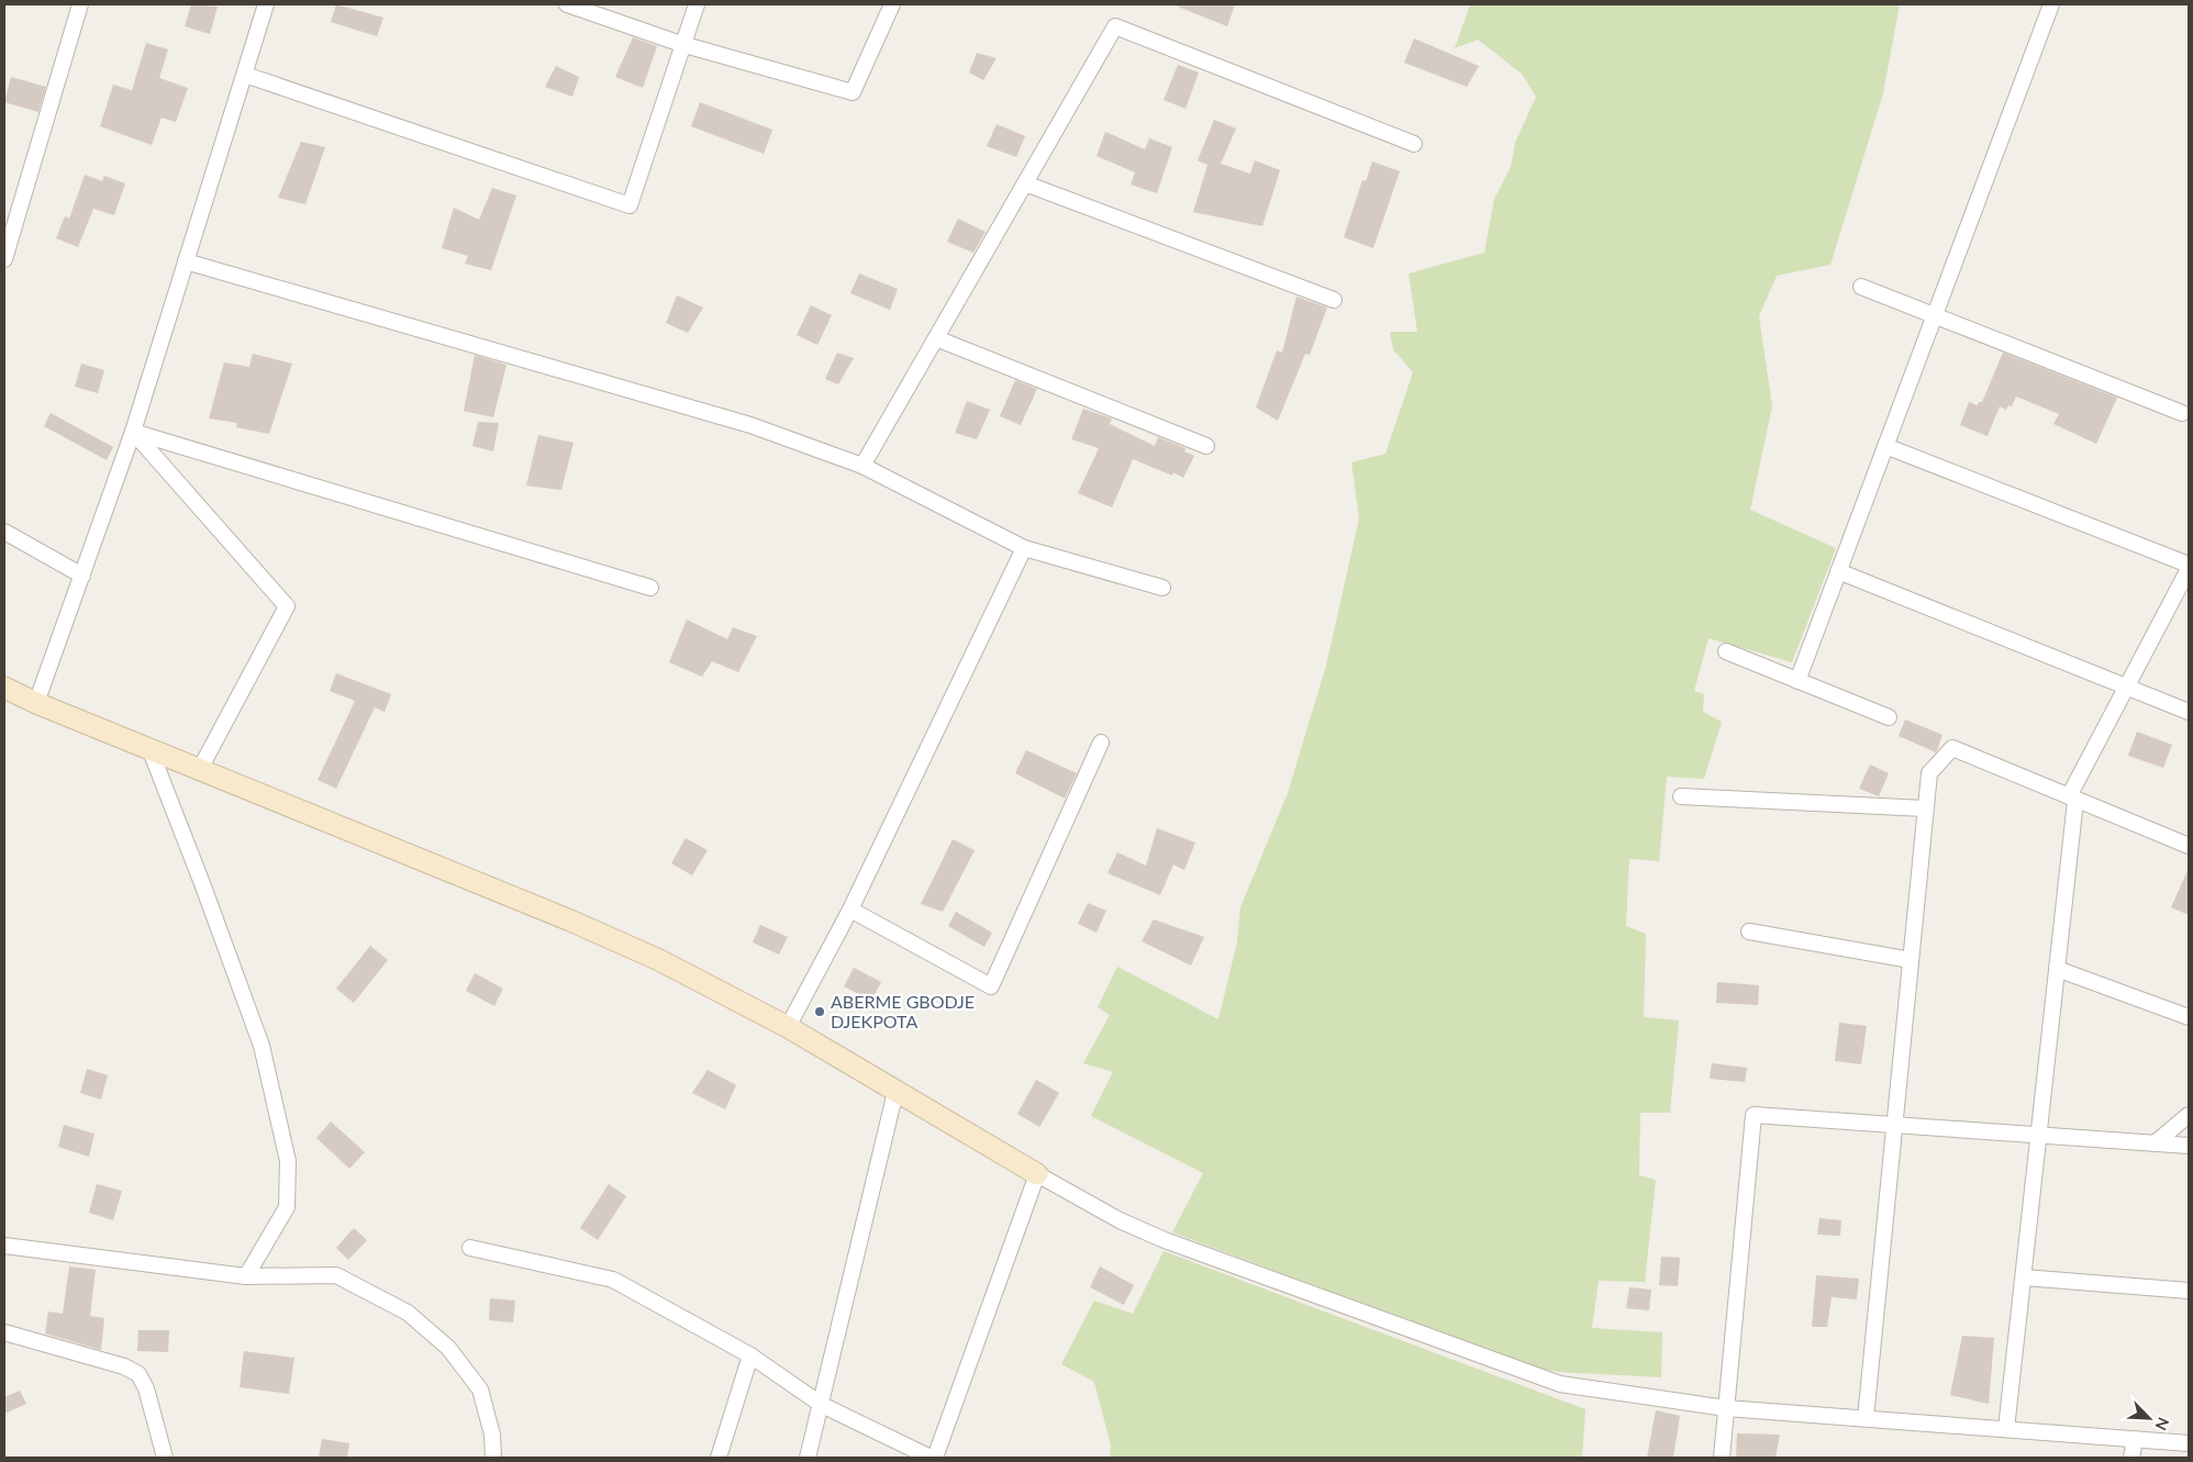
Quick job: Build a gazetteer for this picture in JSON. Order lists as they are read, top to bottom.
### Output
{
  "places": ["ABERME GBODJE DJEKPOTA"],
  "north": "bottom right"
}
